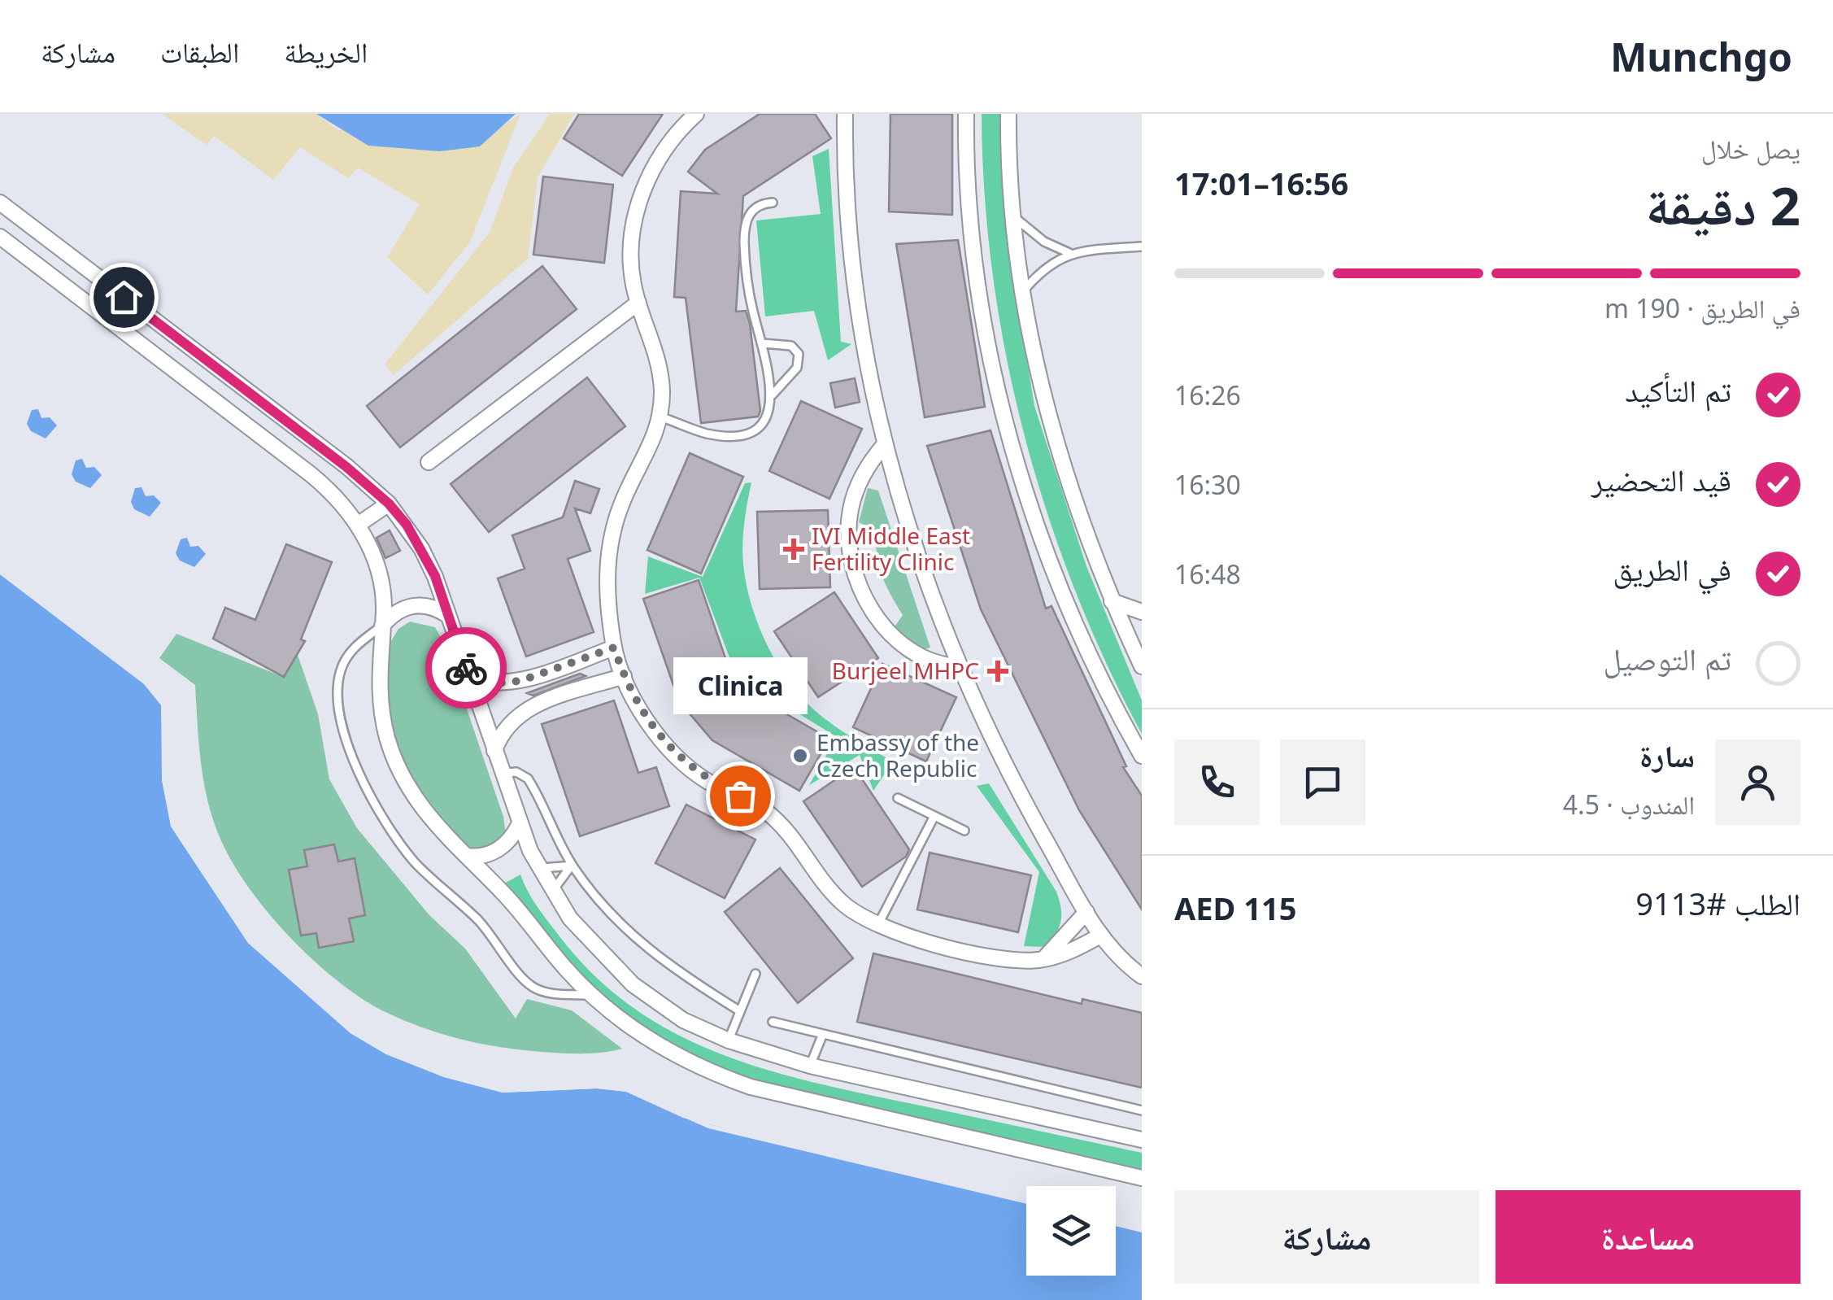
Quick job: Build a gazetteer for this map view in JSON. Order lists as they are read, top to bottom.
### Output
{
  "places": {
    "health": ["IVI Middle East Fertility Clinic", "Burjeel MHPC"],
    "other": ["Embassy of the Czech Republic", "Clinica"]
  },
  "page": {
    "header": "Munchgo",
    "nav": ["الخريطة", "الطبقات", "مشاركة"],
    "heading": ["2 دقيقة", "يصل خلال", "16:56–17:01"],
    "panel": [
      "سارة",
      "المندوب · 4.5",
      "الطلب #9113",
      "AED 115"
    ],
    "bar": "في الطريق · 190 m",
    "list": [
      ["تم التأكيد", "16:26"],
      ["قيد التحضير", "16:30"],
      ["في الطريق", "16:48"],
      "تم التوصيل"
    ],
    "bubble": "Clinica",
    "buttons": ["مساعدة", "مشاركة"]
  }
}
